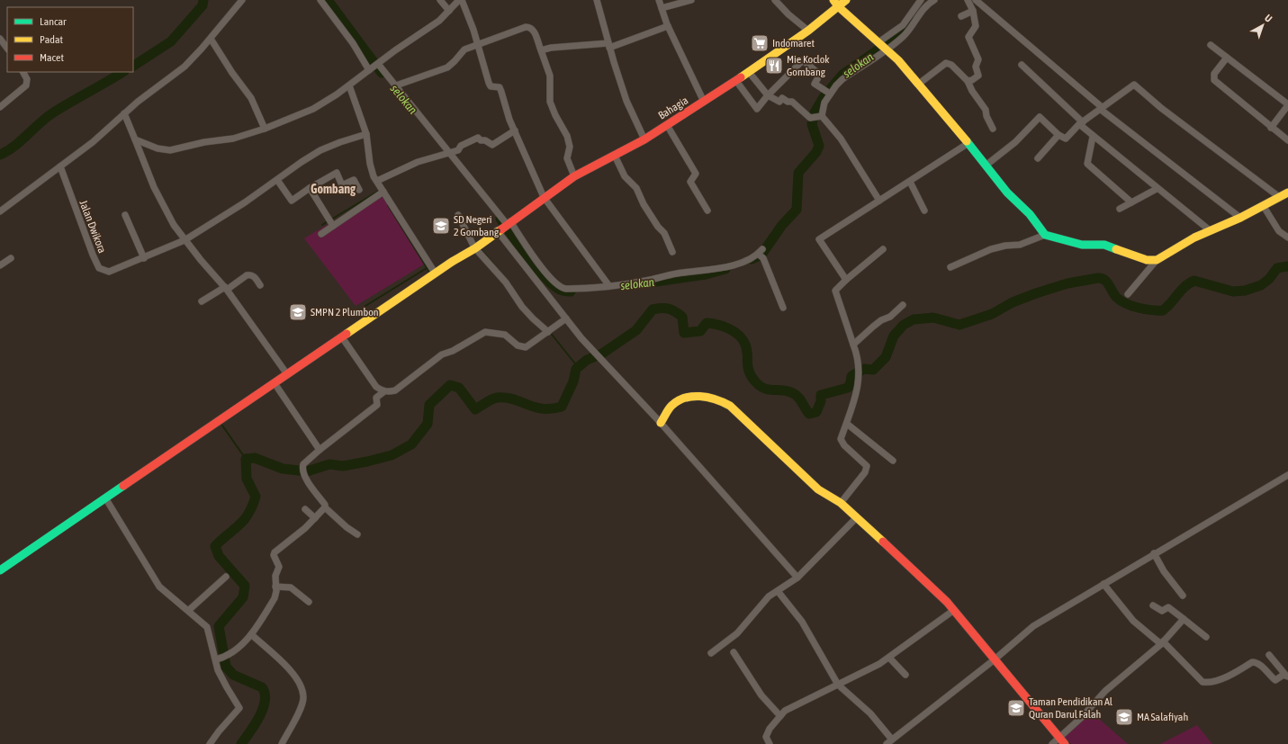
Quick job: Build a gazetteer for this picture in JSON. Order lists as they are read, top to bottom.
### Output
{
  "streets": {
    "street": ["Bahagia", "Jalan Dwikora"]
  },
  "districts": ["Gombang"],
  "water": ["selokan"],
  "places": {
    "supermarket": ["Indomaret"],
    "restaurant": ["Mie Koclok Gombang"],
    "school or university": [
      "SD Negeri 2 Gombang",
      "SMPN 2 Plumbon",
      "Taman Pendidikan Al Quran Darul Falah",
      "MA Salafiyah"
    ]
  },
  "legend": ["Lancar", "Padat", "Macet"],
  "north": "top right"
}
